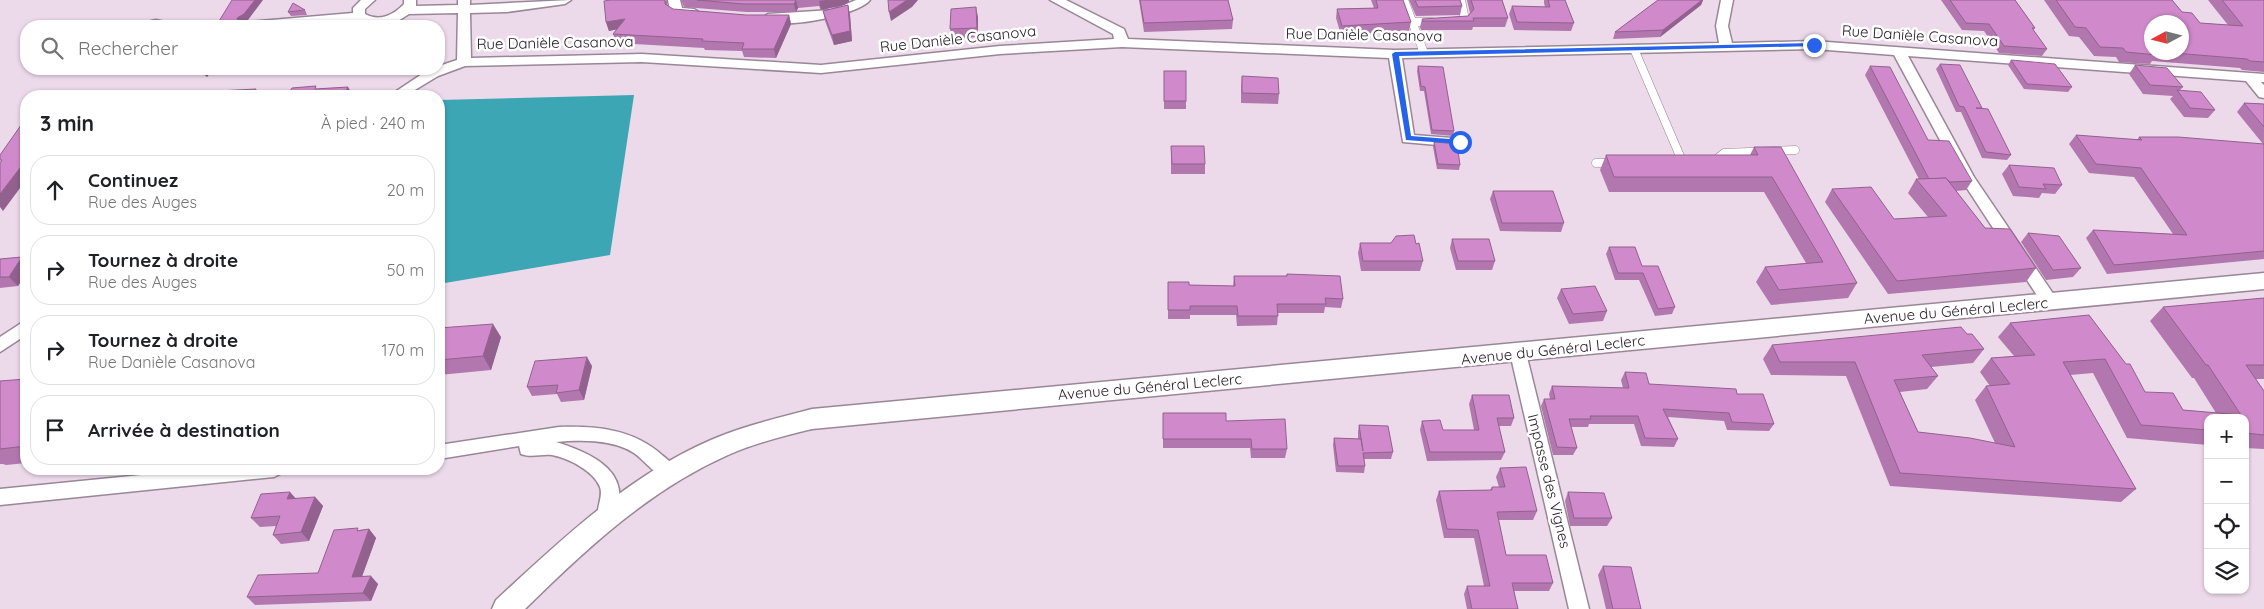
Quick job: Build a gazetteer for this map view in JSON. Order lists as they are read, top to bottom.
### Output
{
  "streets": {
    "main road": ["Avenue du Général Leclerc"],
    "street": ["Rue Danièle Casanova", "Impasse des Vignes"]
  },
  "crossings": [
    ["Avenue du Général Leclerc", "Impasse des Vignes"]
  ],
  "north": "left",
  "page": {
    "search": "Rechercher",
    "heading": ["3 min", "À pied · 240 m"],
    "list": [
      ["Continuez", "Rue des Auges", "20 m"],
      ["Tournez à droite", "Rue des Auges", "50 m"],
      ["Tournez à droite", "Rue Danièle Casanova", "170 m"],
      "Arrivée à destination"
    ],
    "map_buttons": ["+", "−"]
  }
}
